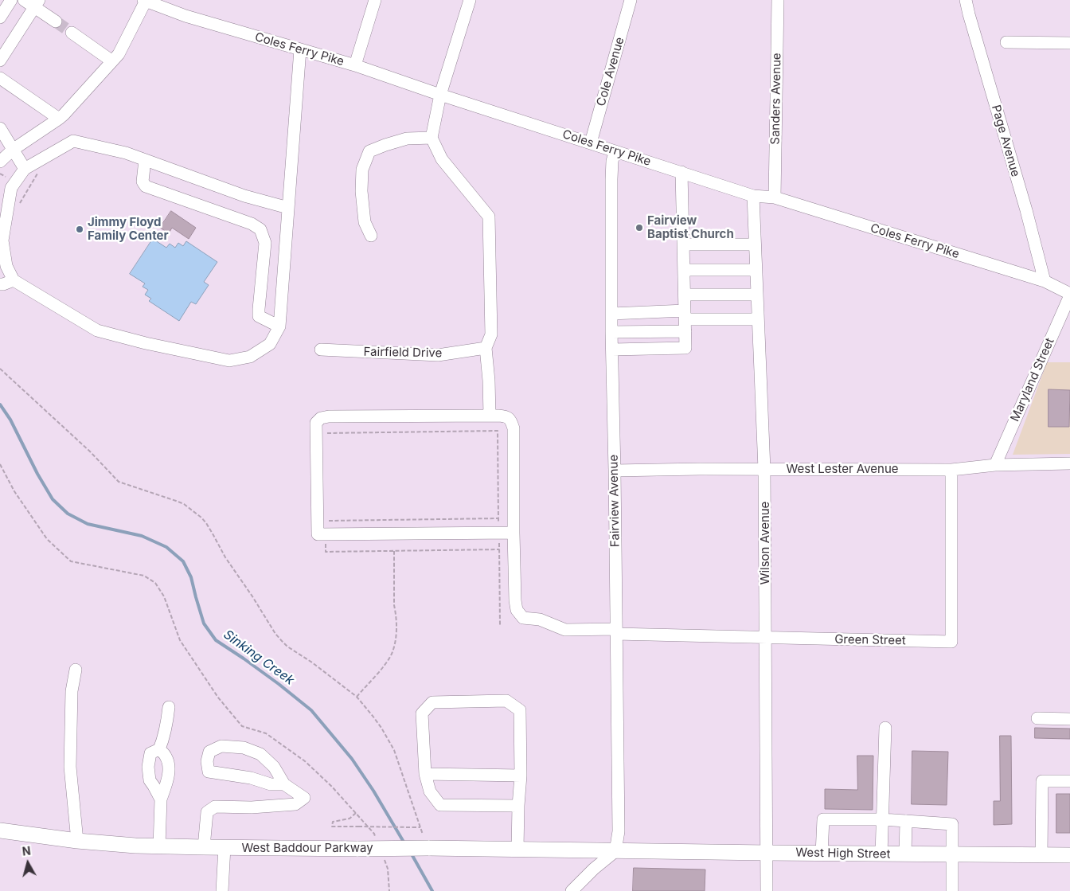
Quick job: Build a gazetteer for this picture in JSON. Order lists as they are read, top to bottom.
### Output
{
  "streets": {
    "main road": ["West Baddour Parkway", "West High Street"],
    "street": [
      "Coles Ferry Pike",
      "Cole Avenue",
      "Sanders Avenue",
      "Page Avenue",
      "Fairfield Drive",
      "Maryland Street",
      "West Lester Avenue",
      "Fairview Avenue",
      "Wilson Avenue",
      "Green Street"
    ]
  },
  "crossings": [
    ["Coles Ferry Pike", "Cole Avenue"],
    ["Coles Ferry Pike", "Sanders Avenue"],
    ["Coles Ferry Pike", "Page Avenue"],
    ["Coles Ferry Pike", "Maryland Street"],
    ["Coles Ferry Pike", "Fairview Avenue"],
    ["Coles Ferry Pike", "Wilson Avenue"],
    ["Maryland Street", "West Lester Avenue"],
    ["West Lester Avenue", "Fairview Avenue"],
    ["West Lester Avenue", "Wilson Avenue"],
    ["West Lester Avenue", "Green Street"],
    ["Fairview Avenue", "Green Street"],
    ["Fairview Avenue", "West Baddour Parkway"],
    ["Fairview Avenue", "West High Street"],
    ["Wilson Avenue", "Green Street"],
    ["Wilson Avenue", "West High Street"],
    ["West Baddour Parkway", "West High Street"]
  ],
  "water": ["Sinking Creek"],
  "places": ["Fairview Baptist Church", "Jimmy Floyd Family Center"],
  "north": "top"
}
